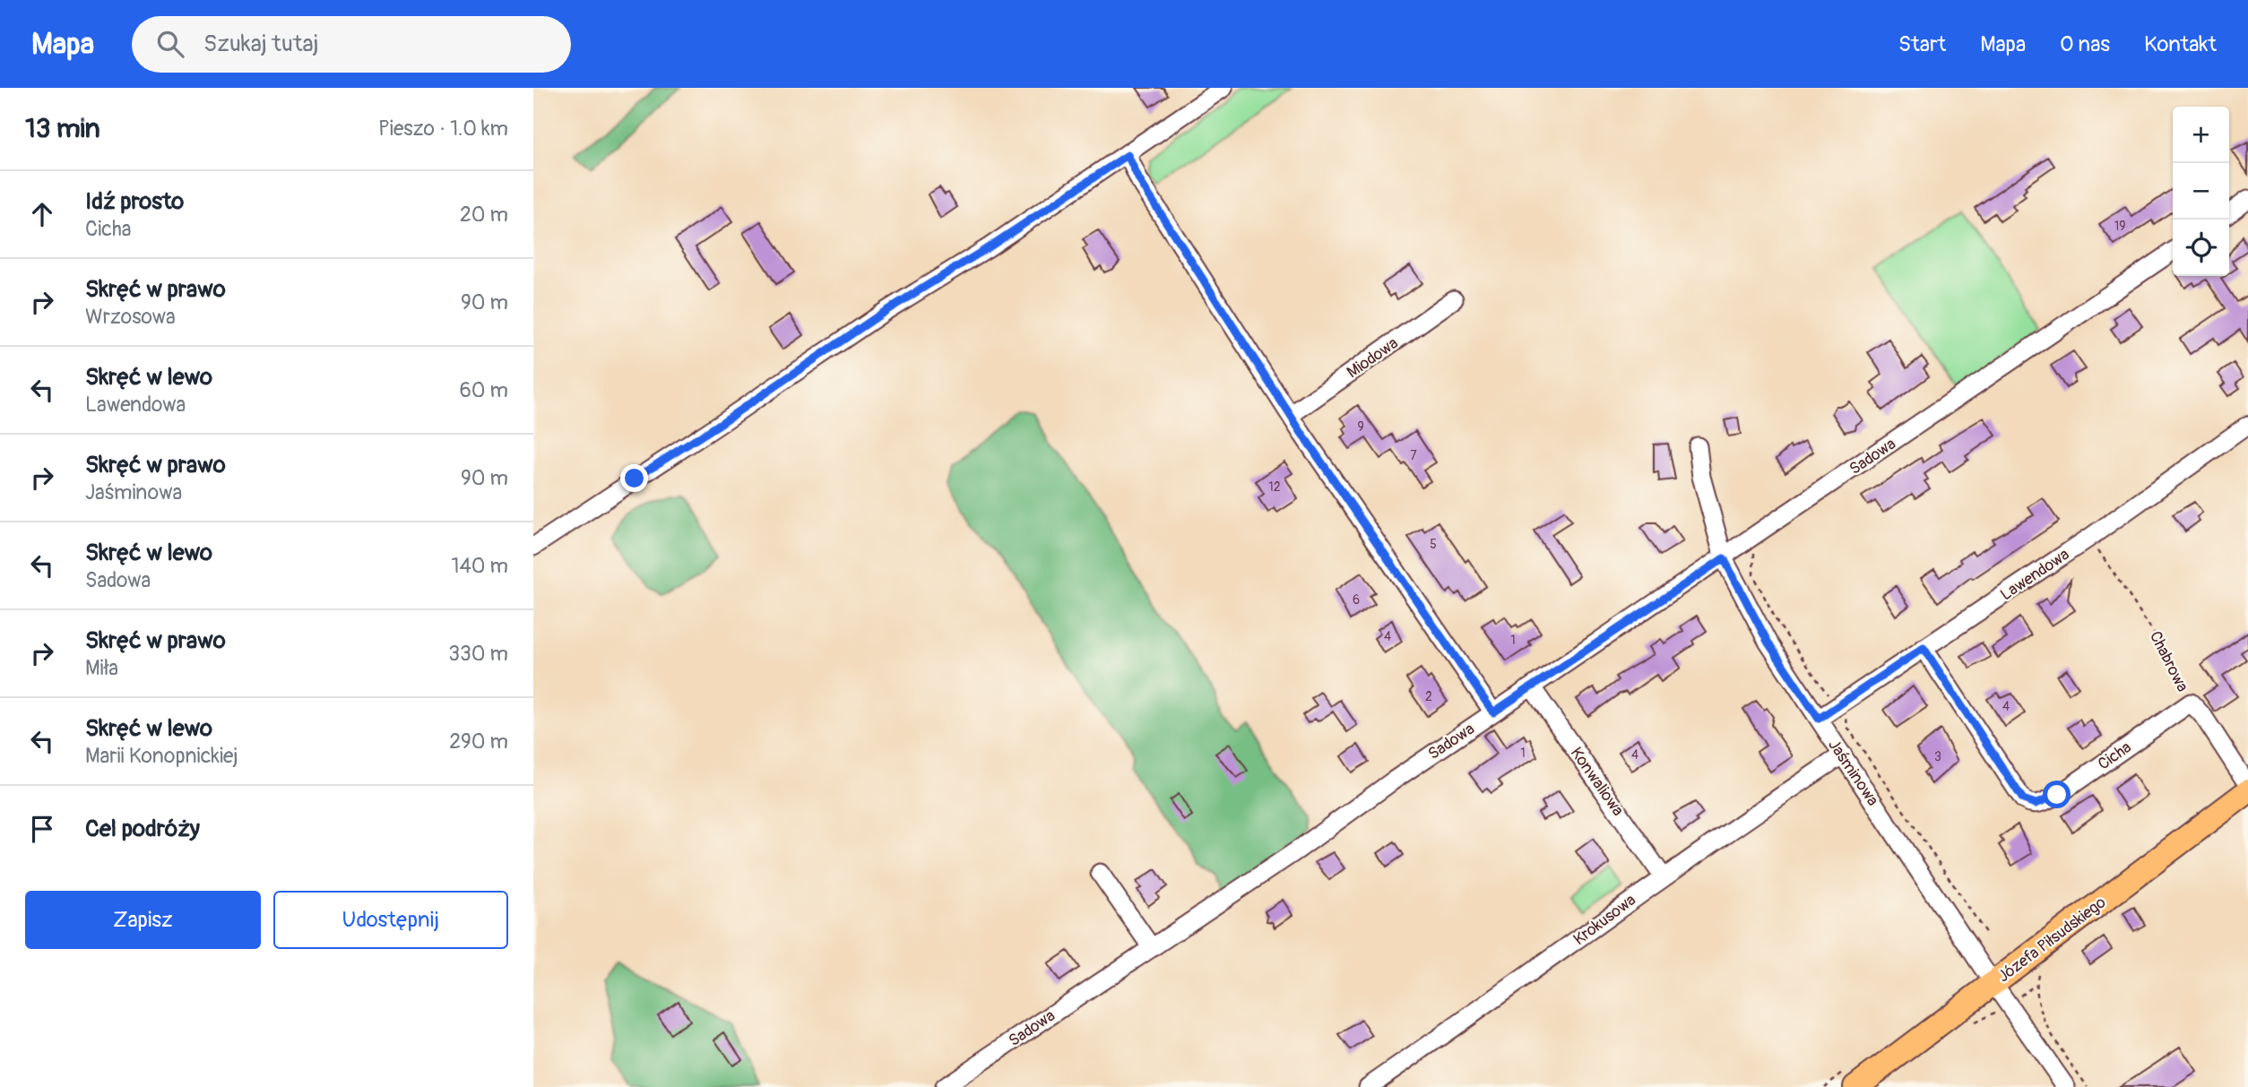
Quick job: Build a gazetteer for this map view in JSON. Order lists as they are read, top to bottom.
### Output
{
  "streets": {
    "main road": ["Józefa Piłsudskiego"],
    "street": [
      "Miodowa",
      "Sadowa",
      "Lawendowa",
      "Chabrowa",
      "Cicha",
      "Jaśminowa",
      "Konwaliowa",
      "Krokusowa"
    ]
  },
  "crossings": [
    ["Sadowa", "Jaśminowa"],
    ["Sadowa", "Konwaliowa"],
    ["Lawendowa", "Chabrowa"],
    ["Lawendowa", "Cicha"],
    ["Lawendowa", "Jaśminowa"],
    ["Chabrowa", "Cicha"],
    ["Jaśminowa", "Krokusowa"],
    ["Jaśminowa", "Józefa Piłsudskiego"],
    ["Konwaliowa", "Krokusowa"]
  ],
  "house_numbers": [
    "19",
    "9",
    "7",
    "12",
    "5",
    "6",
    "4",
    "1",
    "2",
    "4",
    "1",
    "4",
    "3"
  ],
  "page": {
    "header": "Mapa",
    "search": "Szukaj tutaj",
    "nav": [
      "Start",
      "Mapa",
      "O nas",
      "Kontakt"
    ],
    "heading": ["13 min", "Pieszo · 1.0 km"],
    "map_buttons": ["+", "−"],
    "list": [
      ["Idź prosto", "Cicha", "20 m"],
      ["Skręć w prawo", "Wrzosowa", "90 m"],
      ["Skręć w lewo", "Lawendowa", "60 m"],
      ["Skręć w prawo", "Jaśminowa", "90 m"],
      ["Skręć w lewo", "Sadowa", "140 m"],
      ["Skręć w prawo", "Miła", "330 m"],
      ["Skręć w lewo", "Marii Konopnickiej", "290 m"],
      "Cel podróży"
    ],
    "buttons": ["Zapisz", "Udostępnij"]
  }
}
